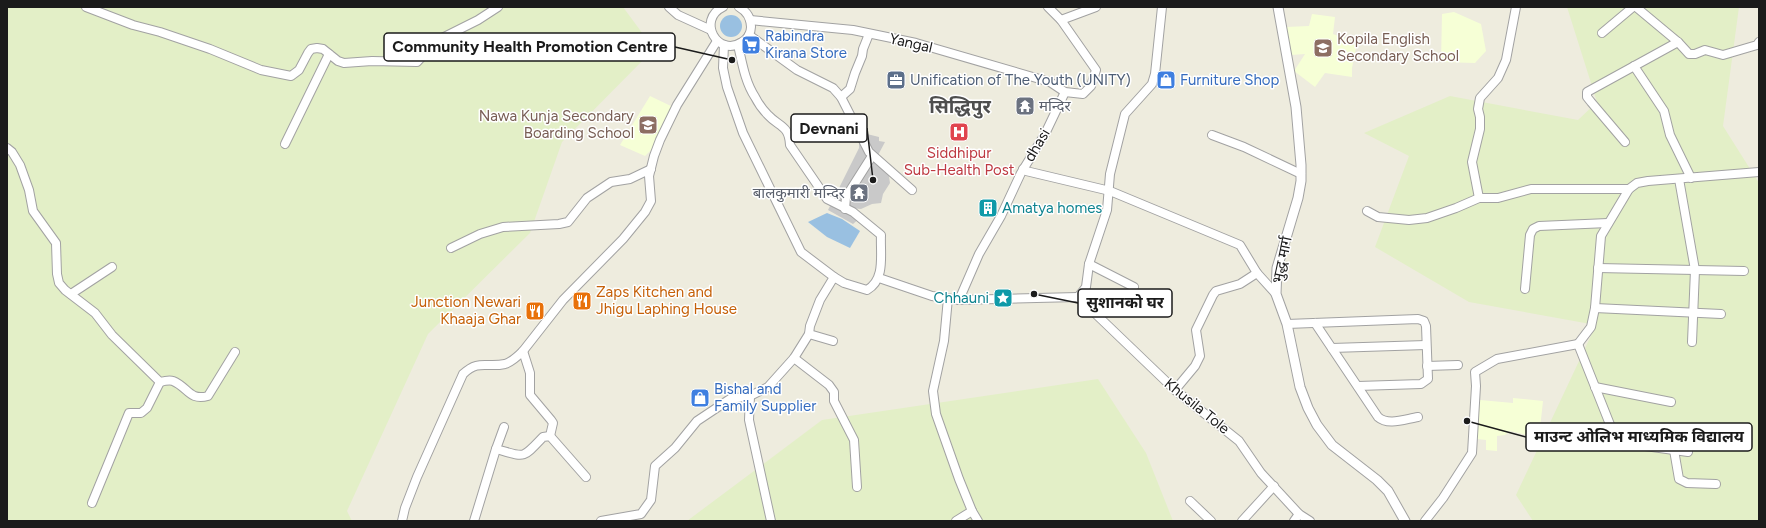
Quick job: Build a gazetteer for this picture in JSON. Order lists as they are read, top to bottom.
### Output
{
  "streets": {
    "street": [
      "Yangal",
      "dhasi",
      "भुद्ध मार्ग",
      "Khusila Tole"
    ]
  },
  "crossings": [
    ["Yangal", "dhasi"]
  ],
  "districts": ["सिद्धिपुर"],
  "places": {
    "supermarket": ["Rabindra Kirana Store"],
    "school or university": ["Kopila English Secondary School", "Nawa Kunja Secondary Boarding School"],
    "other": [
      "Community Health Promotion Centre",
      "Devnani",
      "सुशानको घर",
      "माउन्ट ओलिभ माध्यमिक विद्यालय"
    ],
    "office": ["Unification of The Youth (UNITY)"],
    "shop": ["Furniture Shop", "Bishal and Family Supplier"],
    "temple": ["मन्दिर", "बालकुमारी मन्दिर"],
    "hospital": ["Siddhipur Sub-Health Post"],
    "building": ["Amatya homes"],
    "place": ["Chhauni"],
    "restaurant": ["Zaps Kitchen and Jhigu Laphing House", "Junction Newari Khaaja Ghar"]
  }
}
